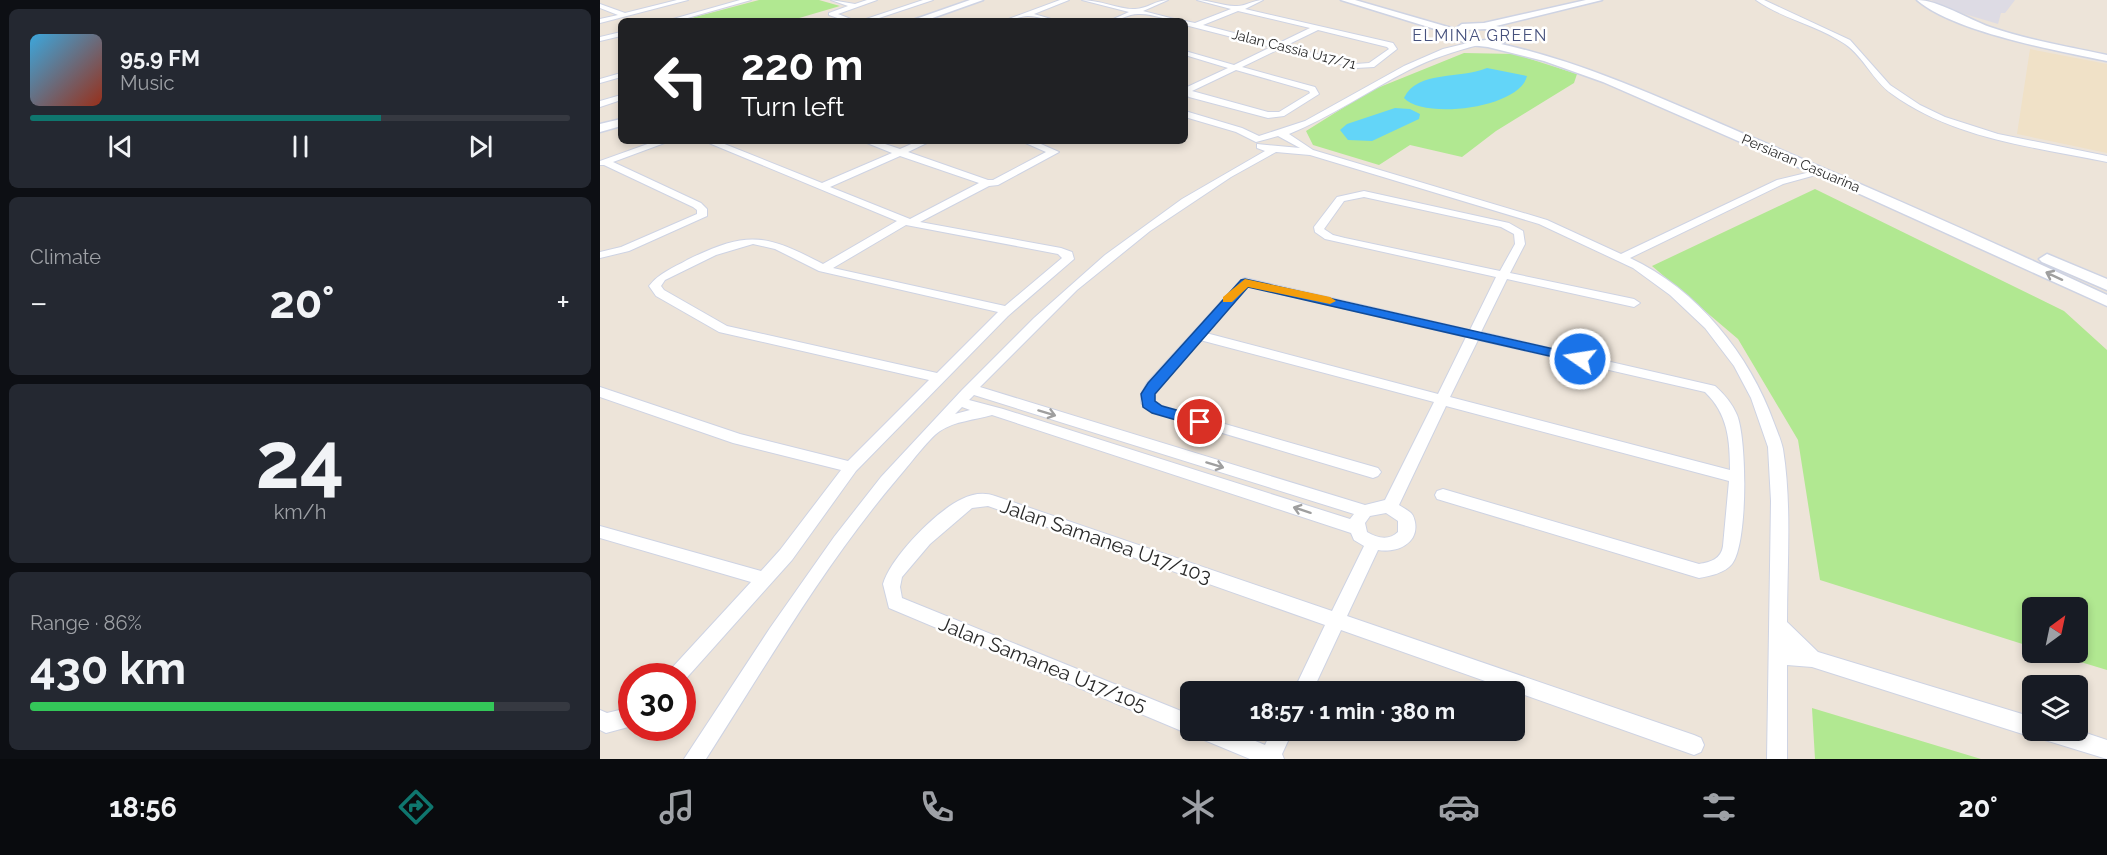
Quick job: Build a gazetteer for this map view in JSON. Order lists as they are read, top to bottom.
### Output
{
  "streets": {
    "street": [
      "Jalan Cassia U17/71",
      "Persiaran Casuarina",
      "Jalan Samanea U17/103",
      "Jalan Samanea U17/105"
    ]
  },
  "crossings": [
    ["Jalan Samanea U17/103", "Jalan Samanea U17/105"]
  ],
  "districts": ["ELMINA GREEN"],
  "north": "top right",
  "page": {
    "turn": ["220 m", "Turn left"],
    "song": ["95.9 FM", "Music"],
    "tile": [
      "Climate",
      ["24", "km/h"],
      ["Range · 86%", "430 km"]
    ],
    "heat": ["−", "20°", "+"],
    "limit": "30",
    "trip": "18:57 · 1 min · 380 m",
    "tabs": ["18:56", "20°"]
  }
}
